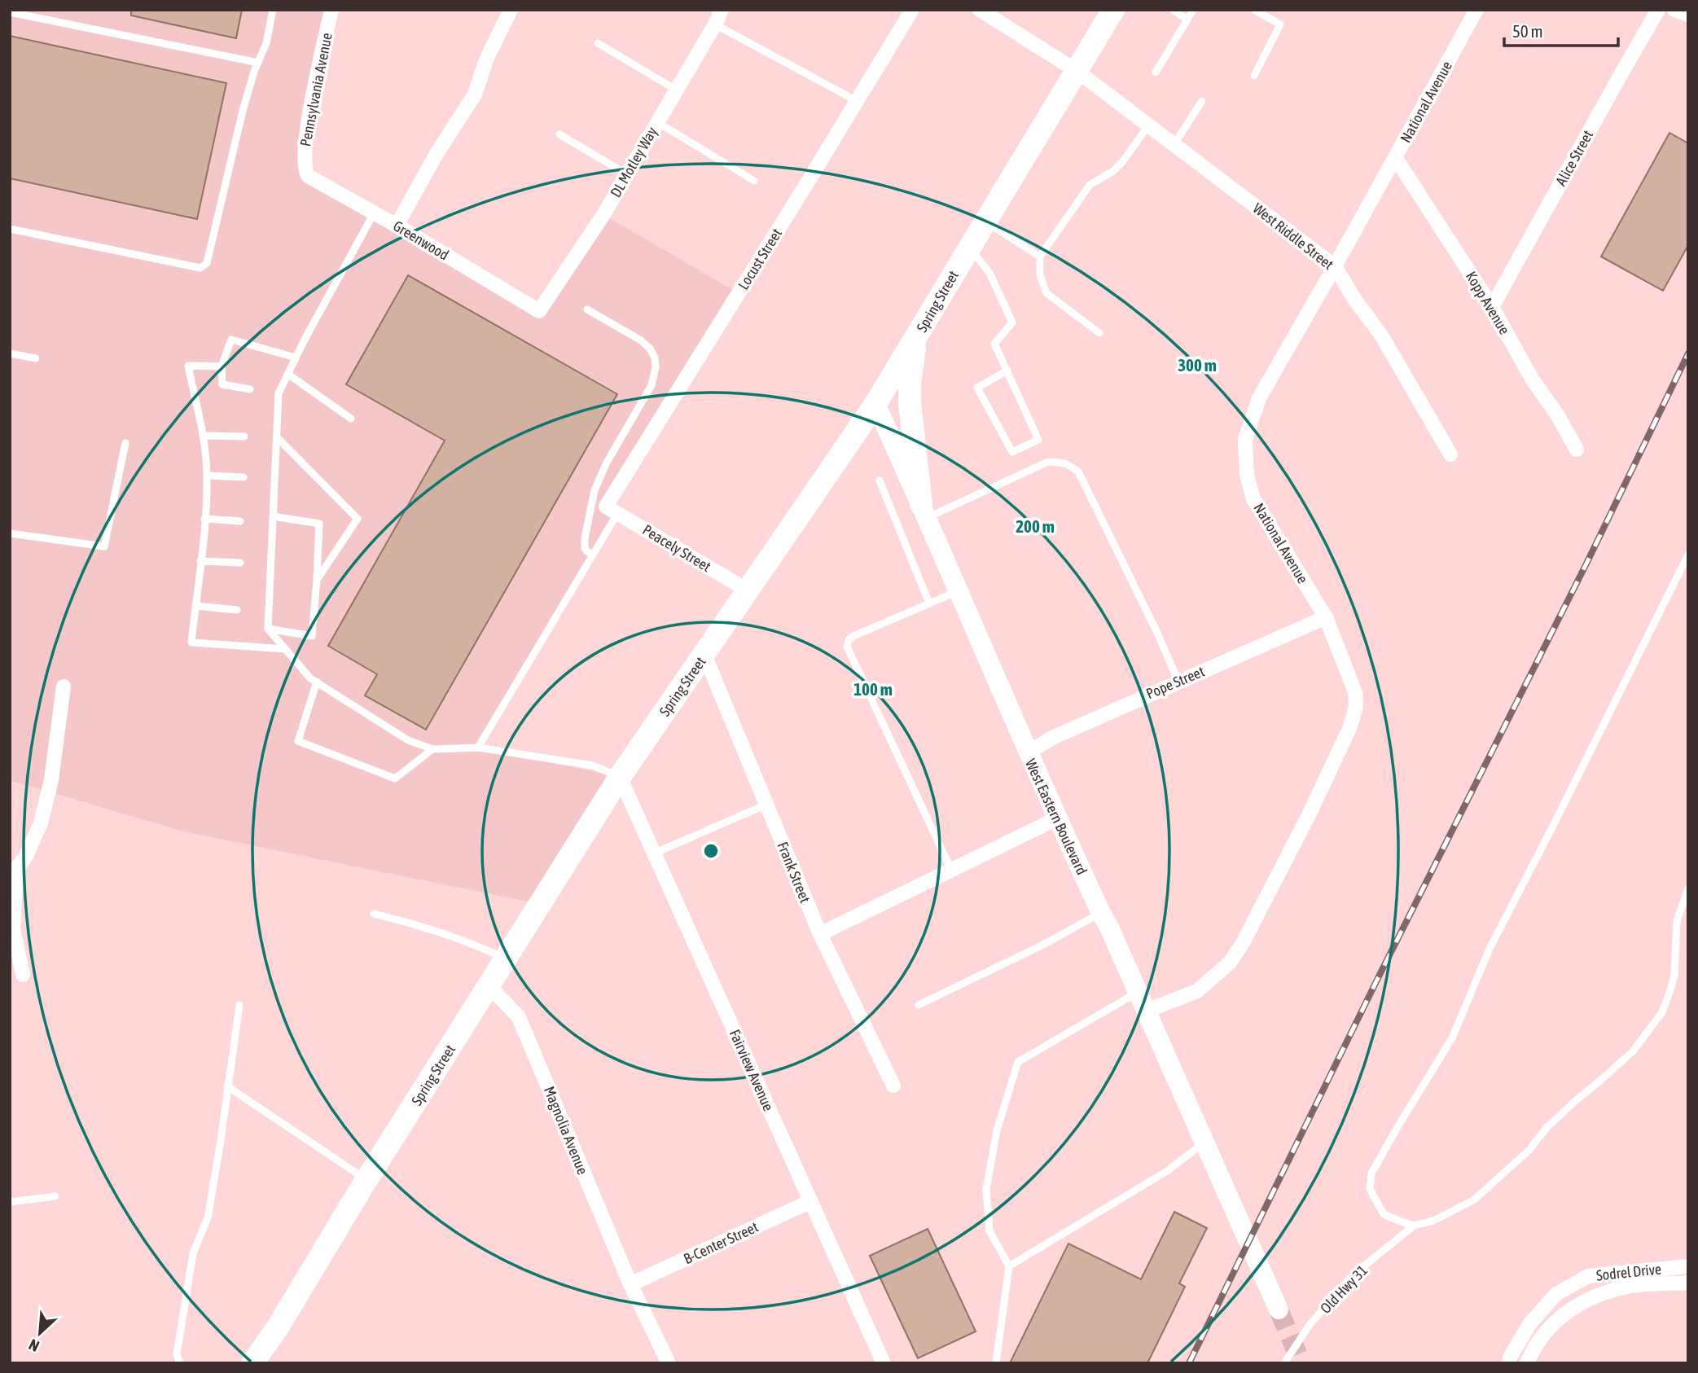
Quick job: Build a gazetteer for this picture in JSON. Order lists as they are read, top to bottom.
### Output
{
  "streets": {
    "main road": ["Spring Street", "West Eastern Boulevard"],
    "street": [
      "Pennsylvania Avenue",
      "National Avenue",
      "Alice Street",
      "DL Motley Way",
      "West Riddle Street",
      "Greenwood",
      "Locust Street",
      "Kopp Avenue",
      "Peacely Street",
      "Pope Street",
      "Frank Street",
      "Fairview Avenue",
      "Magnolia Avenue",
      "B-Center Street",
      "Sodrel Drive"
    ],
    "lane": ["Old Hwy 31"]
  },
  "crossings": [
    ["Pennsylvania Avenue", "Greenwood"],
    ["National Avenue", "West Riddle Street"],
    ["National Avenue", "Kopp Avenue"],
    ["National Avenue", "Pope Street"],
    ["National Avenue", "West Eastern Boulevard"],
    ["Alice Street", "Kopp Avenue"],
    ["DL Motley Way", "Greenwood"],
    ["West Riddle Street", "Spring Street"],
    ["Locust Street", "Peacely Street"],
    ["Spring Street", "Peacely Street"],
    ["Spring Street", "West Eastern Boulevard"],
    ["Spring Street", "Frank Street"],
    ["Spring Street", "Fairview Avenue"],
    ["Spring Street", "Magnolia Avenue"],
    ["Pope Street", "West Eastern Boulevard"],
    ["Fairview Avenue", "B-Center Street"],
    ["Magnolia Avenue", "B-Center Street"]
  ],
  "scale_bar": "50 m",
  "north": "bottom left",
  "rings": ["300 m", "200 m", "100 m"]
}
